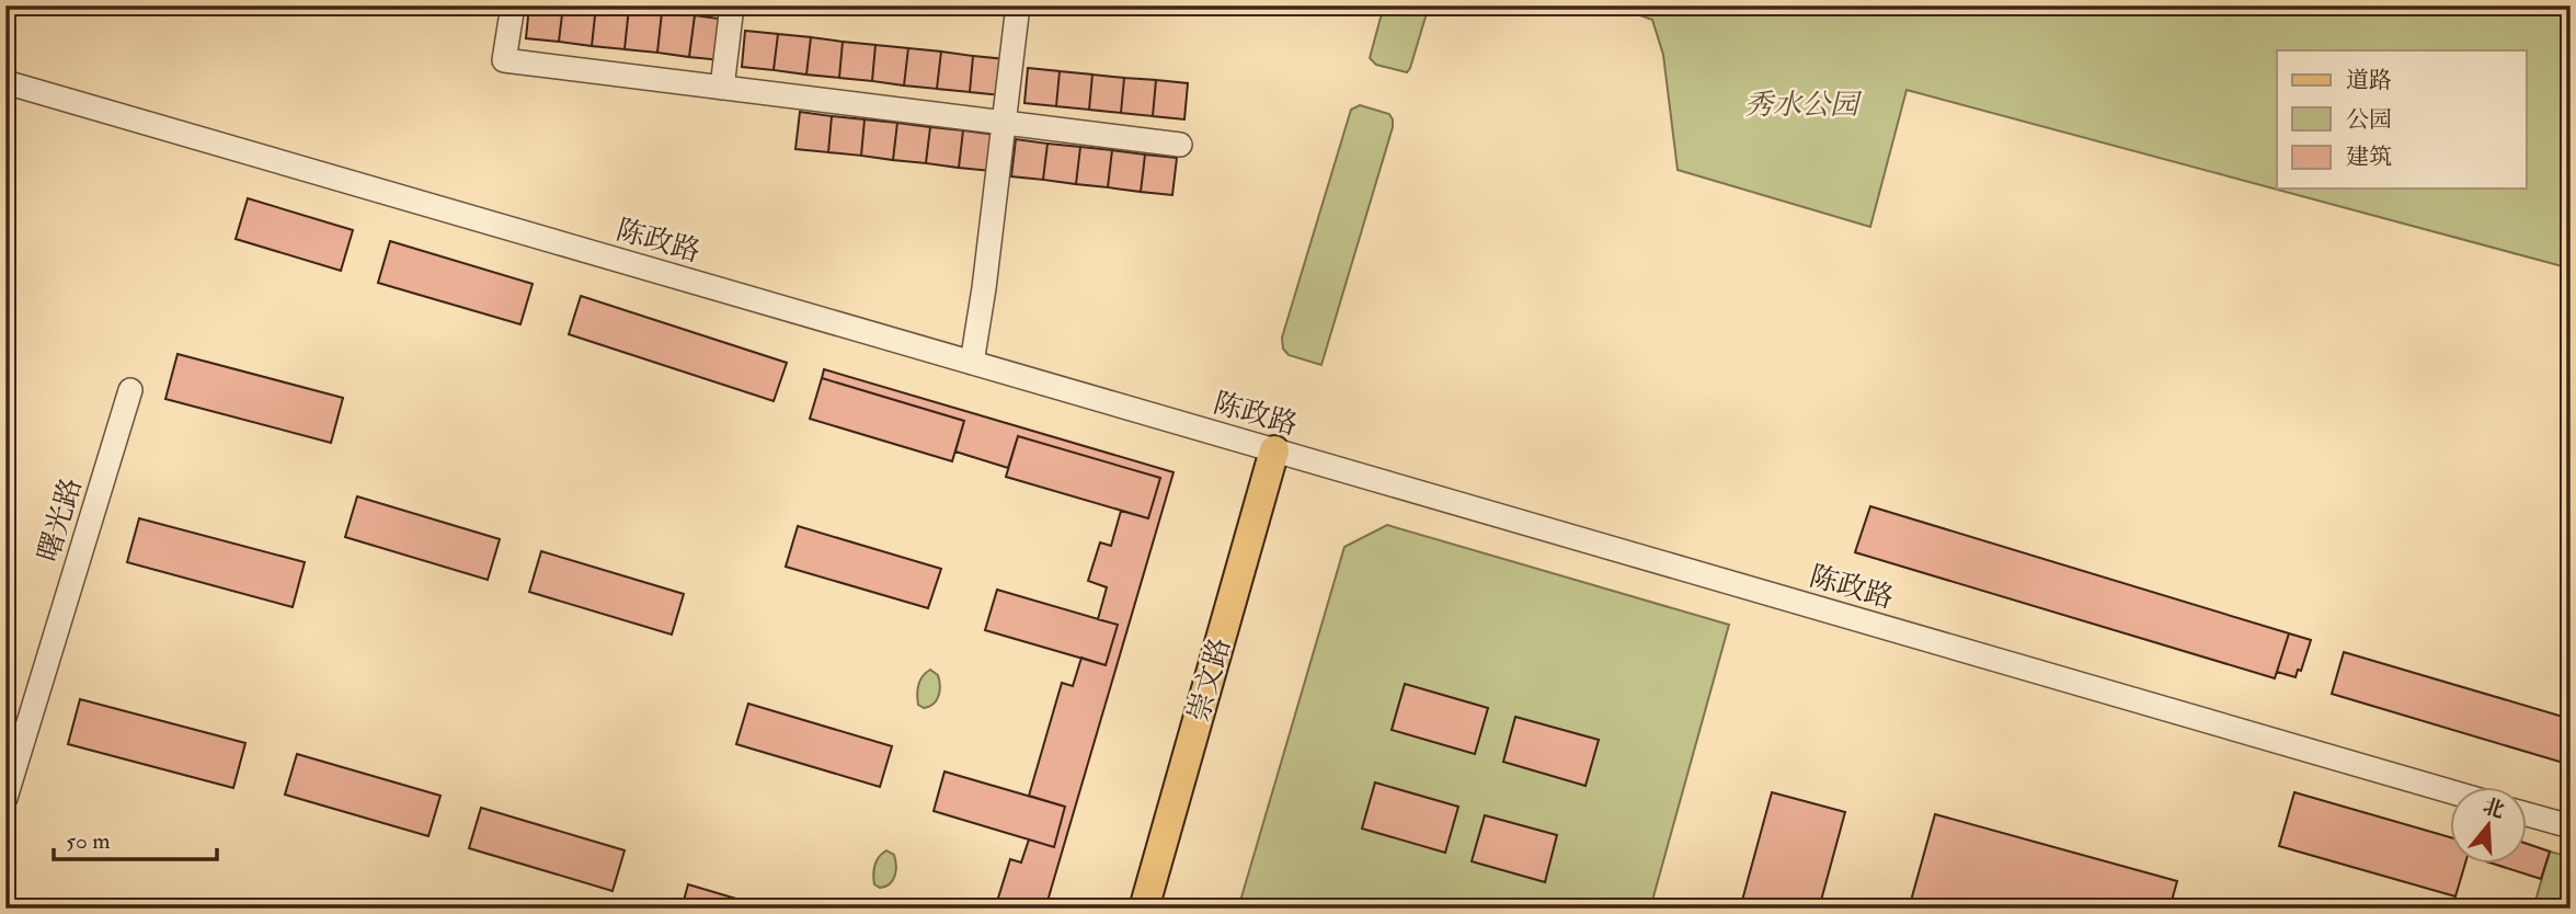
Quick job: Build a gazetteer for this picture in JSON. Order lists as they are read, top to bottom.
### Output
{
  "streets": {
    "main road": ["崇文路"],
    "street": ["陈政路", "曙光路"]
  },
  "crossings": [
    ["陈政路", "崇文路"]
  ],
  "parks": ["秀水公园"],
  "legend": ["道路", "公园", "建筑"],
  "scale_bar": "50 m",
  "north": "top"
}
